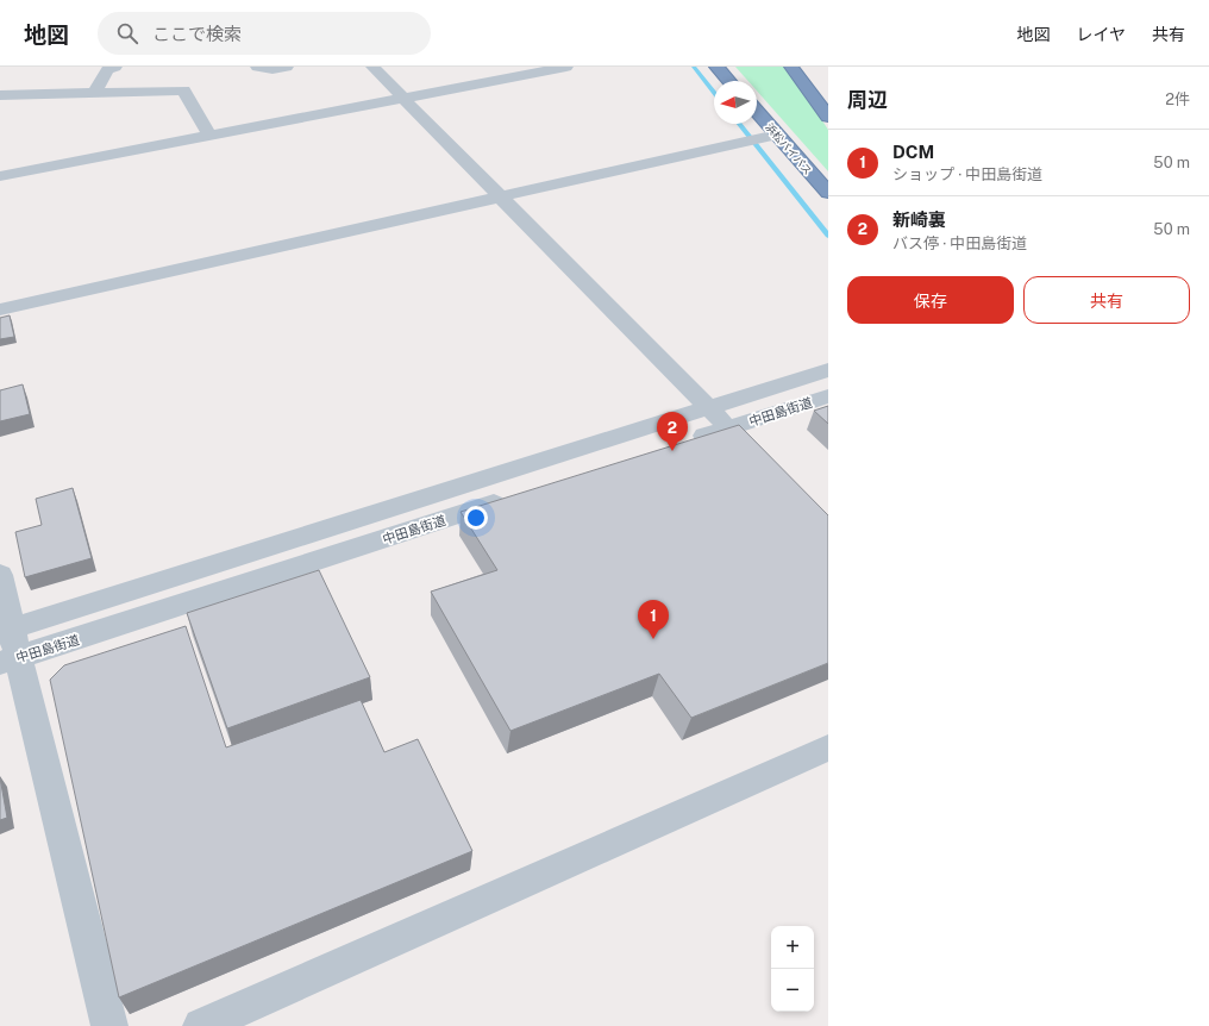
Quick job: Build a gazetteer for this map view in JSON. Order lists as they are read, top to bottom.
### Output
{
  "streets": {
    "highway": ["浜松バイパス"],
    "street": ["中田島街道"]
  },
  "north": "left",
  "page": {
    "header": "地図",
    "search": "ここで検索",
    "nav": ["地図", "レイヤ", "共有"],
    "heading": ["周辺", "2件"],
    "list": [
      {
        "mark": "1",
        "name": "DCM",
        "note": "ショップ · 中田島街道",
        "value": "50 m"
      },
      {
        "mark": "2",
        "name": "新崎裏",
        "note": "バス停 · 中田島街道",
        "value": "50 m"
      }
    ],
    "buttons": ["保存", "共有"],
    "pins": ["2", "1"],
    "map_buttons": ["+", "−"]
  }
}
